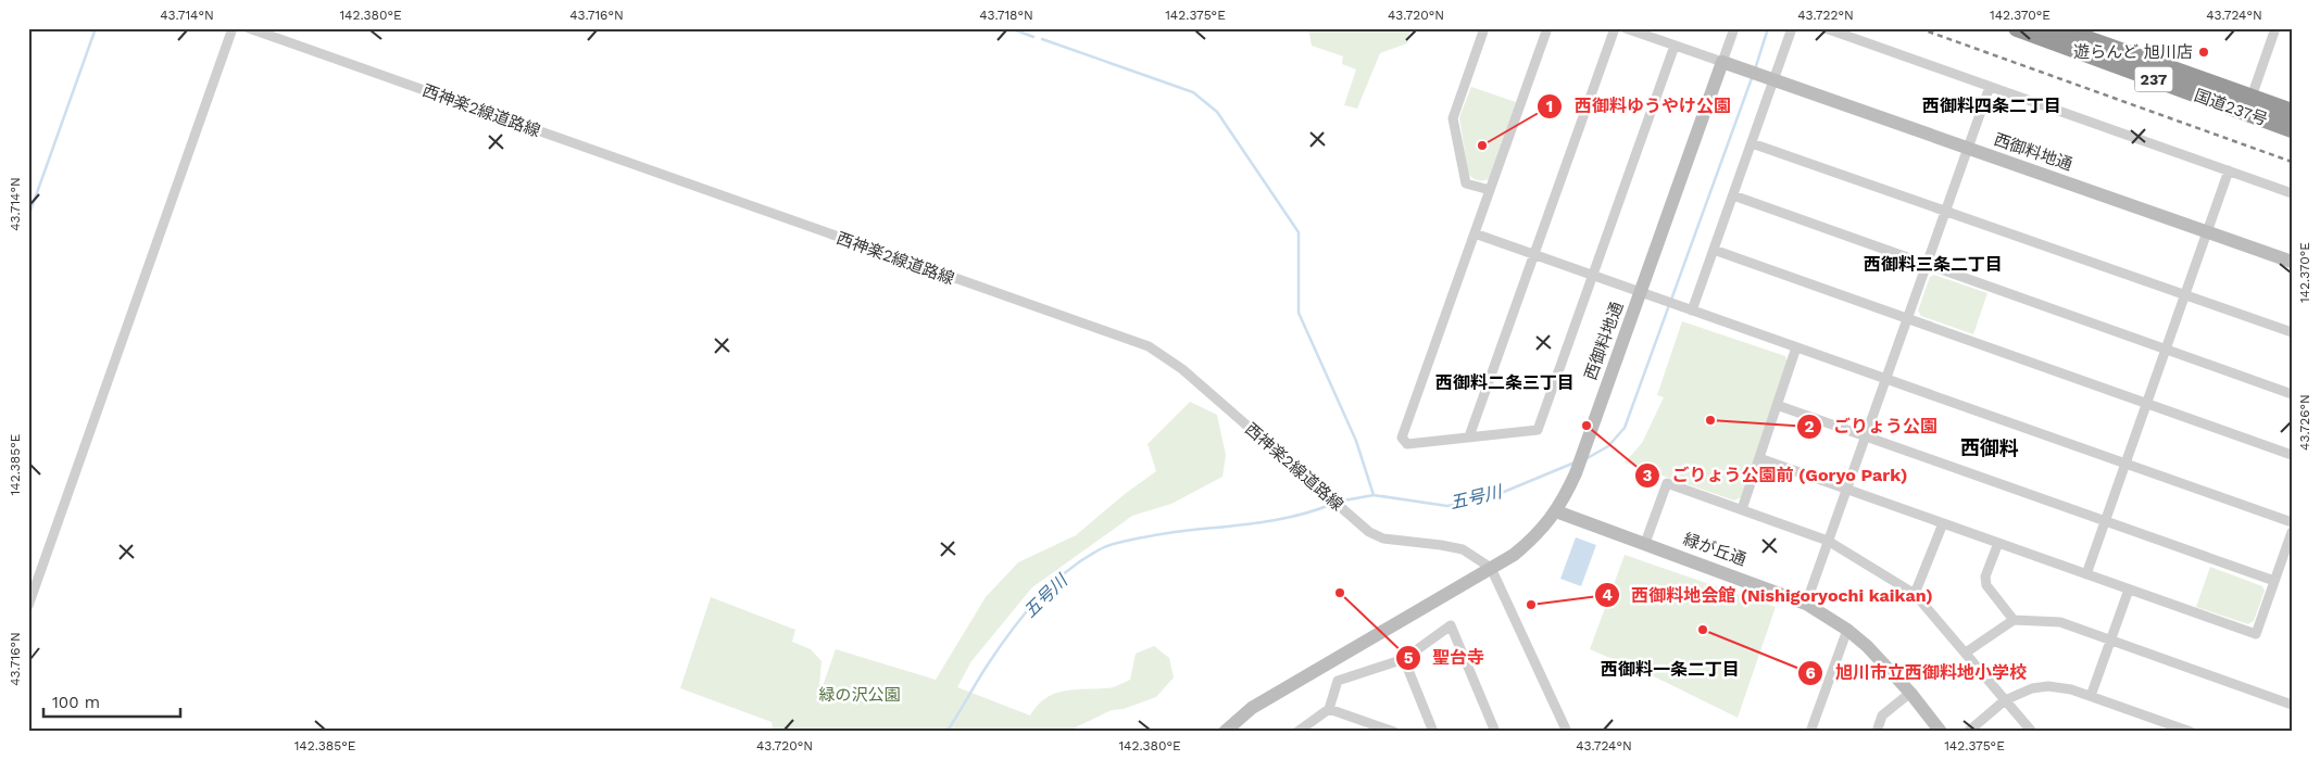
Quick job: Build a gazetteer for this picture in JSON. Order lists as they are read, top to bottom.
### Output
{
  "streets": {
    "highway": ["237", "国道237号"],
    "street": ["西神楽2線道路線", "西御料地通", "緑が丘通"]
  },
  "crossings": [
    ["西御料地通", "緑が丘通"]
  ],
  "districts": [
    "西御料四条二丁目",
    "西御料三条二丁目",
    "西御料二条三丁目",
    "西御料",
    "西御料一条二丁目"
  ],
  "water": ["五号川"],
  "parks": ["緑の沢公園"],
  "places": [
    "遊らんど 旭川店",
    "西御料ゆうやけ公園",
    "ごりょう公園",
    "ごりょう公園前 (Goryo Park)",
    "聖台寺",
    "西御料地会館 (Nishigoryochi kaikan)",
    "旭川市立西御料地小学校"
  ],
  "scale_bar": "100 m",
  "coordinates": [
    "43.714°N",
    "142.380°E",
    "43.716°N",
    "43.718°N",
    "142.375°E",
    "43.720°N",
    "43.722°N",
    "142.370°E",
    "43.724°N",
    "43.726°N",
    "142.385°E"
  ]
}
